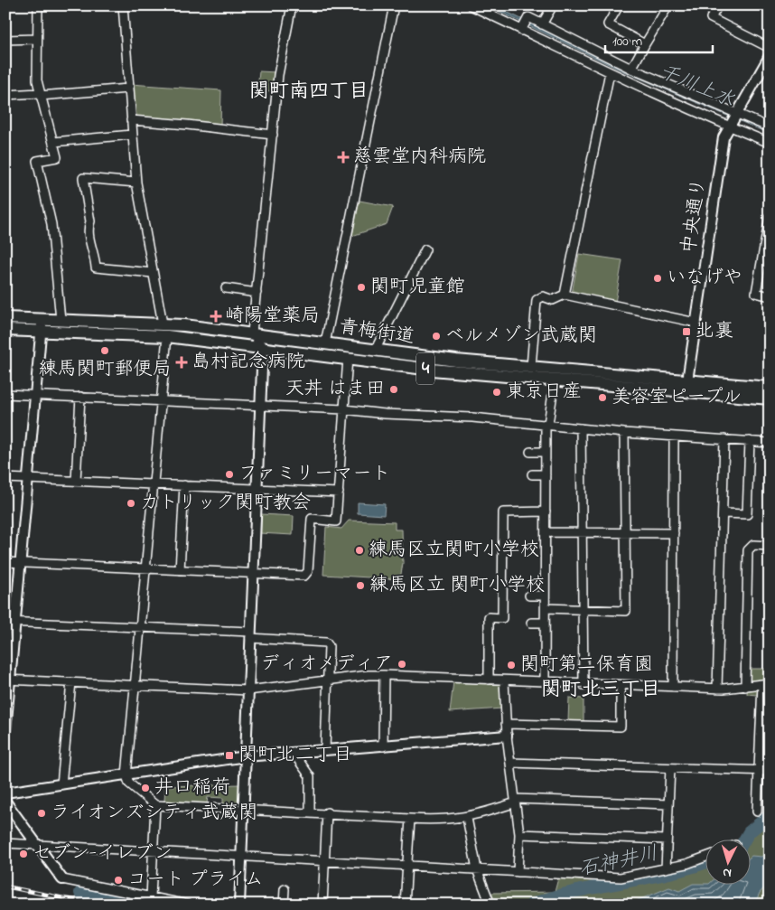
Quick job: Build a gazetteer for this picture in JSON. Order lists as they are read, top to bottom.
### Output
{
  "streets": {
    "main road": ["青梅街道", "4"],
    "street": ["中央通り"]
  },
  "crossings": [
    ["中央通り", "青梅街道"]
  ],
  "districts": ["関町南四丁目", "関町北三丁目"],
  "water": ["千川上水", "石神井川"],
  "places": {
    "health": ["慈雲堂内科病院", "崎陽堂薬局", "島村記念病院"],
    "other": [
      "いなげや",
      "関町児童館",
      "ベルメゾン武蔵関",
      "練馬関町郵便局",
      "天丼 はま田",
      "東京日産",
      "美容室ピープル",
      "ファミリーマート",
      "カトリック関町教会",
      "練馬区立関町小学校",
      "練馬区立 関町小学校",
      "ディオメディア",
      "関町第二保育園",
      "井口稲荷",
      "ライオンズシティ武蔵関",
      "セブン-イレブン",
      "コート プライム"
    ],
    "transit": ["北裏", "関町北二丁目"]
  },
  "scale_bar": "100 m",
  "north": "bottom"
}
